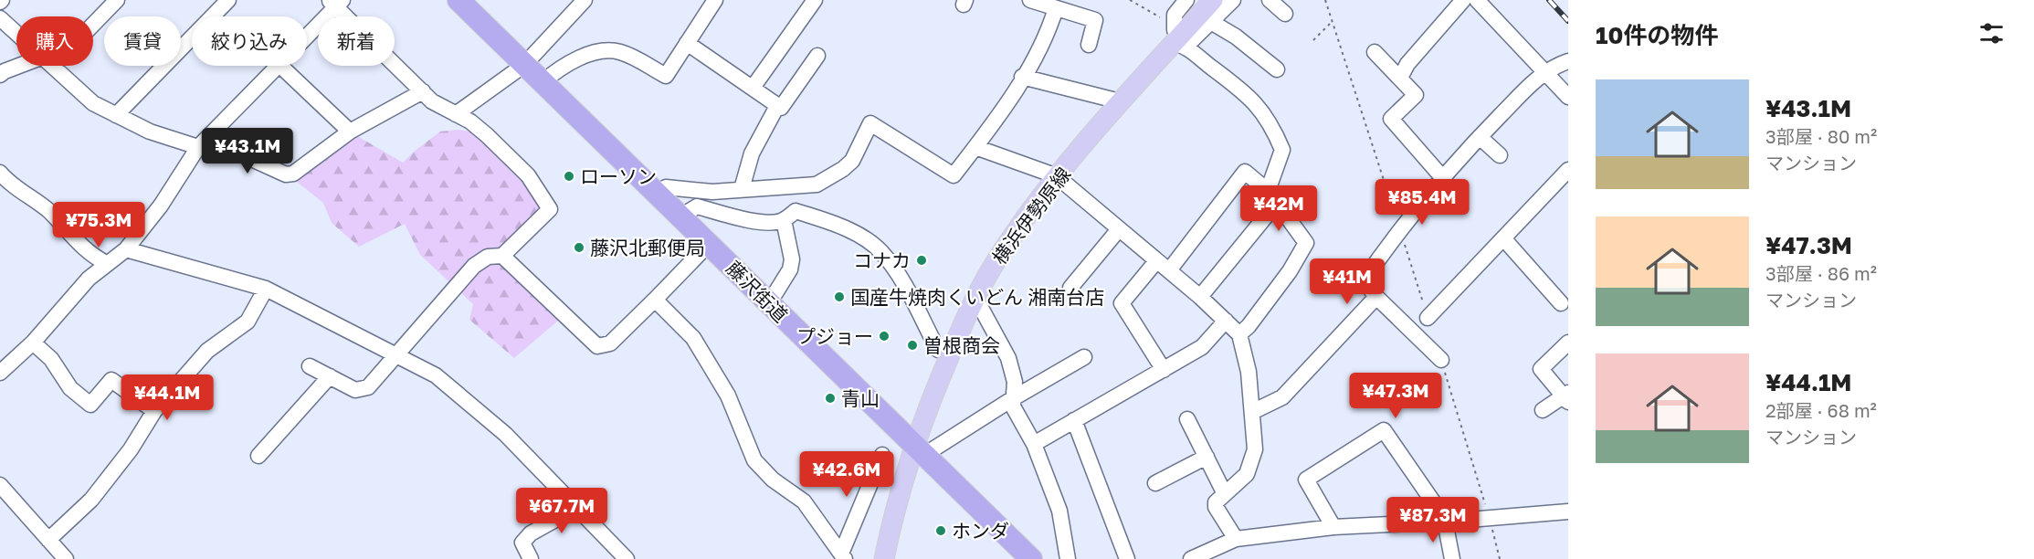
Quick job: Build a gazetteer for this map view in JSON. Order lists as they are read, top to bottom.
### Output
{
  "streets": {
    "highway": ["藤沢街道"],
    "main road": ["横浜伊勢原線"]
  },
  "crossings": [
    ["横浜伊勢原線", "藤沢街道"]
  ],
  "places": [
    "ローソン",
    "藤沢北郵便局",
    "コナカ",
    "国産牛焼肉くいどん 湘南台店",
    "プジョー",
    "曽根商会",
    "青山",
    "ホンダ"
  ],
  "page": {
    "heading": "10件の物件",
    "chip": [
      "購入",
      "賃貸",
      "絞り込み",
      "新着"
    ],
    "list": [
      {
        "name": "¥43.1M",
        "note": "3部屋 · 80 m² · マンション"
      },
      {
        "name": "¥47.3M",
        "note": "3部屋 · 86 m² · マンション"
      },
      {
        "name": "¥44.1M",
        "note": "2部屋 · 68 m² · マンション"
      }
    ],
    "price": [
      "¥43.1M",
      "¥85.4M",
      "¥42M",
      "¥75.3M",
      "¥41M",
      "¥47.3M",
      "¥44.1M",
      "¥42.6M",
      "¥67.7M",
      "¥87.3M"
    ]
  }
}
